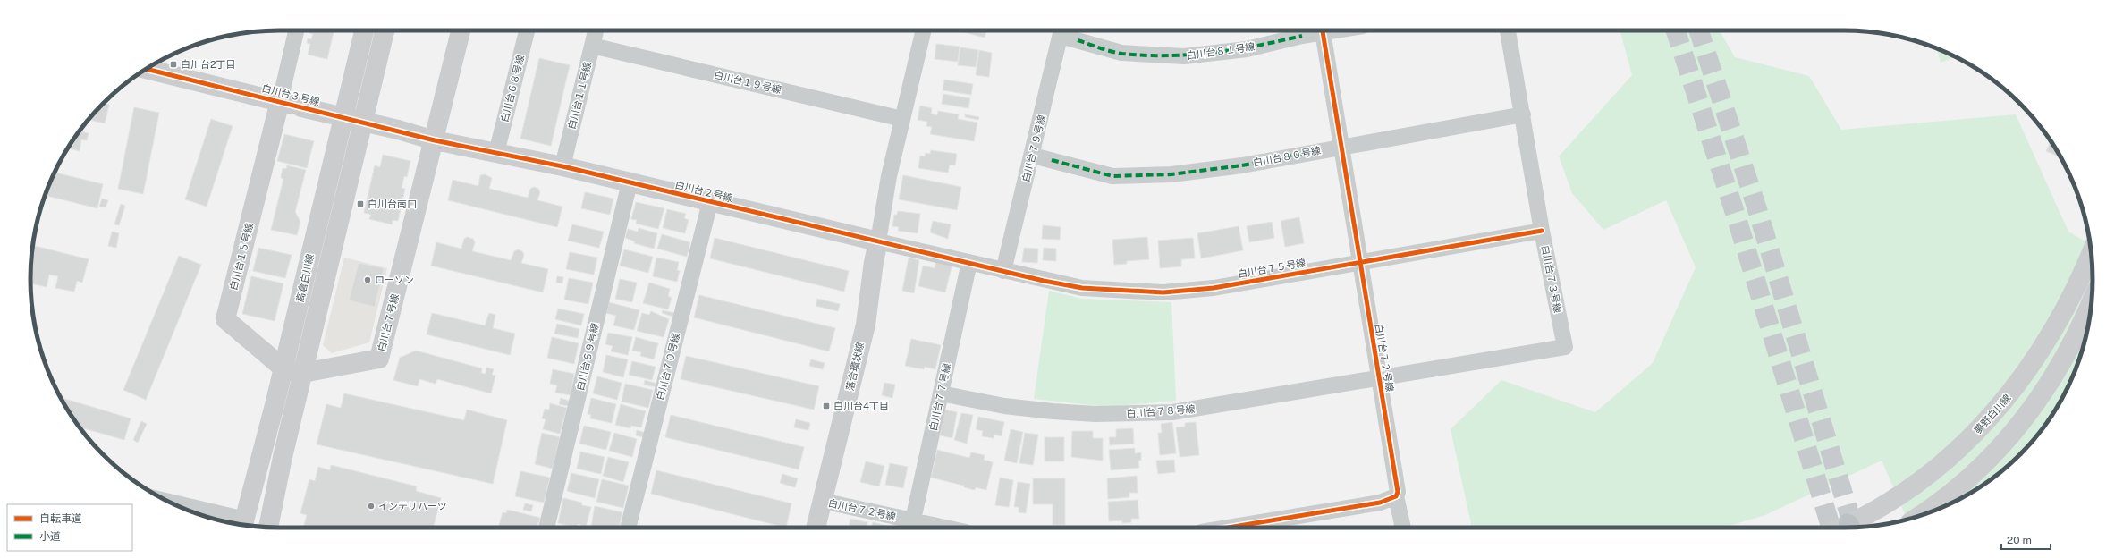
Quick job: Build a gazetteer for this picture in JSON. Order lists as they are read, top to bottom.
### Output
{
  "streets": {
    "street": [
      "白川台８１号線",
      "白川台１９号線",
      "白川台６８号線",
      "白川台３号線",
      "白川台１１号線",
      "白川台７９号線",
      "白川台８０号線",
      "白川台２号線",
      "白川台１５号線",
      "白川台７５号線",
      "高倉白川線",
      "白川台７３号線",
      "白川台７号線",
      "白川台６９号線",
      "白川台７２号線",
      "白川台７０号線",
      "落合環状線",
      "白川台７７号線",
      "白川台７８号線",
      "夢野白川線"
    ]
  },
  "crossings": [
    ["白川台８１号線", "白川台７９号線"],
    ["白川台１９号線", "白川台１１号線"],
    ["白川台６８号線", "白川台２号線"],
    ["白川台３号線", "白川台２号線"],
    ["白川台３号線", "白川台１５号線"],
    ["白川台３号線", "白川台７号線"],
    ["白川台１１号線", "白川台２号線"],
    ["白川台７９号線", "白川台８０号線"],
    ["白川台７９号線", "白川台７５号線"],
    ["白川台８０号線", "白川台７３号線"],
    ["白川台８０号線", "白川台７２号線"],
    ["白川台２号線", "白川台７５号線"],
    ["白川台２号線", "白川台７号線"],
    ["白川台２号線", "白川台６９号線"],
    ["白川台２号線", "白川台７０号線"],
    ["白川台２号線", "落合環状線"],
    ["白川台２号線", "白川台７７号線"],
    ["白川台１５号線", "高倉白川線"],
    ["白川台１５号線", "白川台７号線"],
    ["白川台７５号線", "白川台７３号線"],
    ["白川台７５号線", "白川台７２号線"],
    ["白川台７５号線", "白川台７７号線"],
    ["高倉白川線", "白川台７号線"],
    ["白川台７３号線", "白川台７２号線"],
    ["白川台７３号線", "白川台７８号線"],
    ["白川台７２号線", "落合環状線"],
    ["白川台７２号線", "白川台７７号線"],
    ["白川台７２号線", "白川台７８号線"],
    ["白川台７７号線", "白川台７８号線"]
  ],
  "places": {
    "transit": ["白川台2丁目", "白川台南口", "白川台4丁目"],
    "other": ["ローソン", "インテリハーツ"]
  },
  "legend": ["自転車道", "小道"],
  "scale_bar": "20 m"
}
